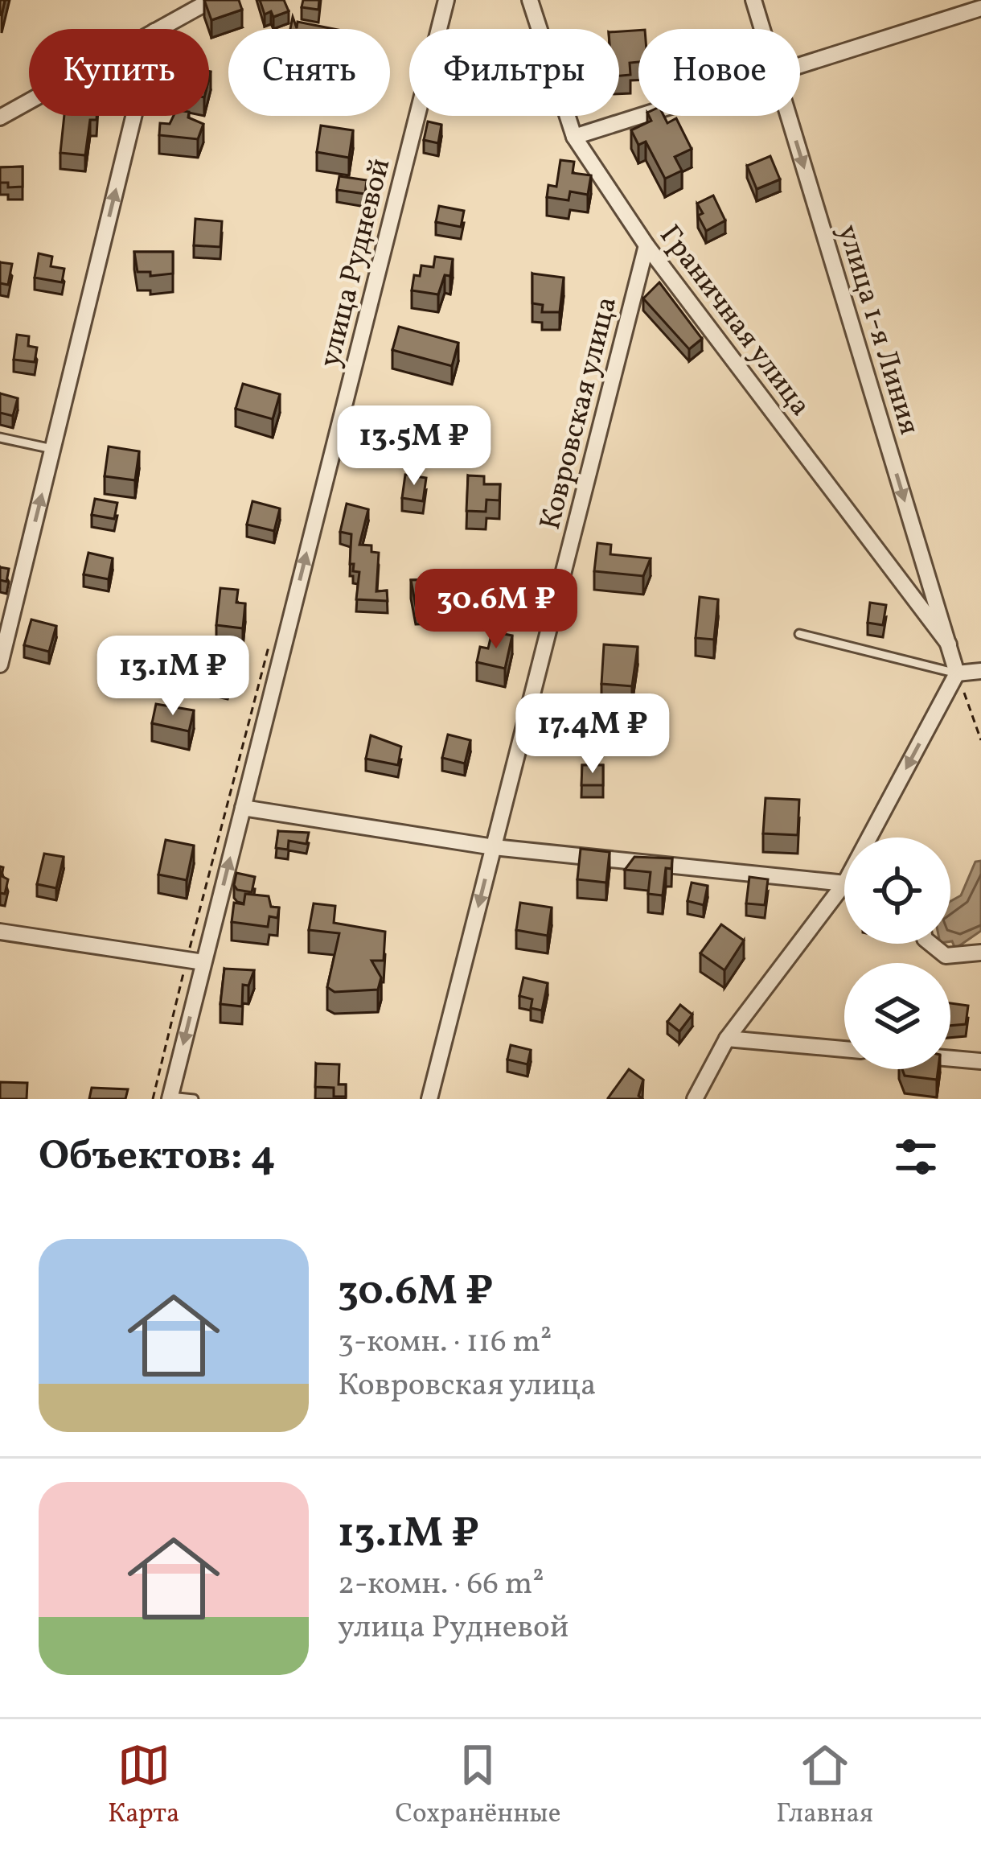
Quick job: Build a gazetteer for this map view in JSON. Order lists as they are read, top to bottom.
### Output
{
  "streets": {
    "street": [
      "улица Рудневой",
      "Граничная улица",
      "улица 1-я Линия",
      "Ковровская улица"
    ]
  },
  "crossings": [
    ["Граничная улица", "улица 1-я Линия"],
    ["Граничная улица", "Ковровская улица"]
  ],
  "one_way": ["улица 1-я Линия"],
  "page": {
    "chip": [
      "Купить",
      "Снять",
      "Фильтры",
      "Новое"
    ],
    "price": [
      "13.5M ₽",
      "30.6M ₽",
      "13.1M ₽",
      "17.4M ₽"
    ],
    "heading": "Объектов: 4",
    "list": [
      {
        "name": "30.6M ₽",
        "note": "3-комн. · 116 m² · Ковровская улица"
      },
      {
        "name": "13.1M ₽",
        "note": "2-комн. · 66 m² · улица Рудневой"
      }
    ],
    "tabs": ["Карта", "Сохранённые", "Главная"]
  }
}
